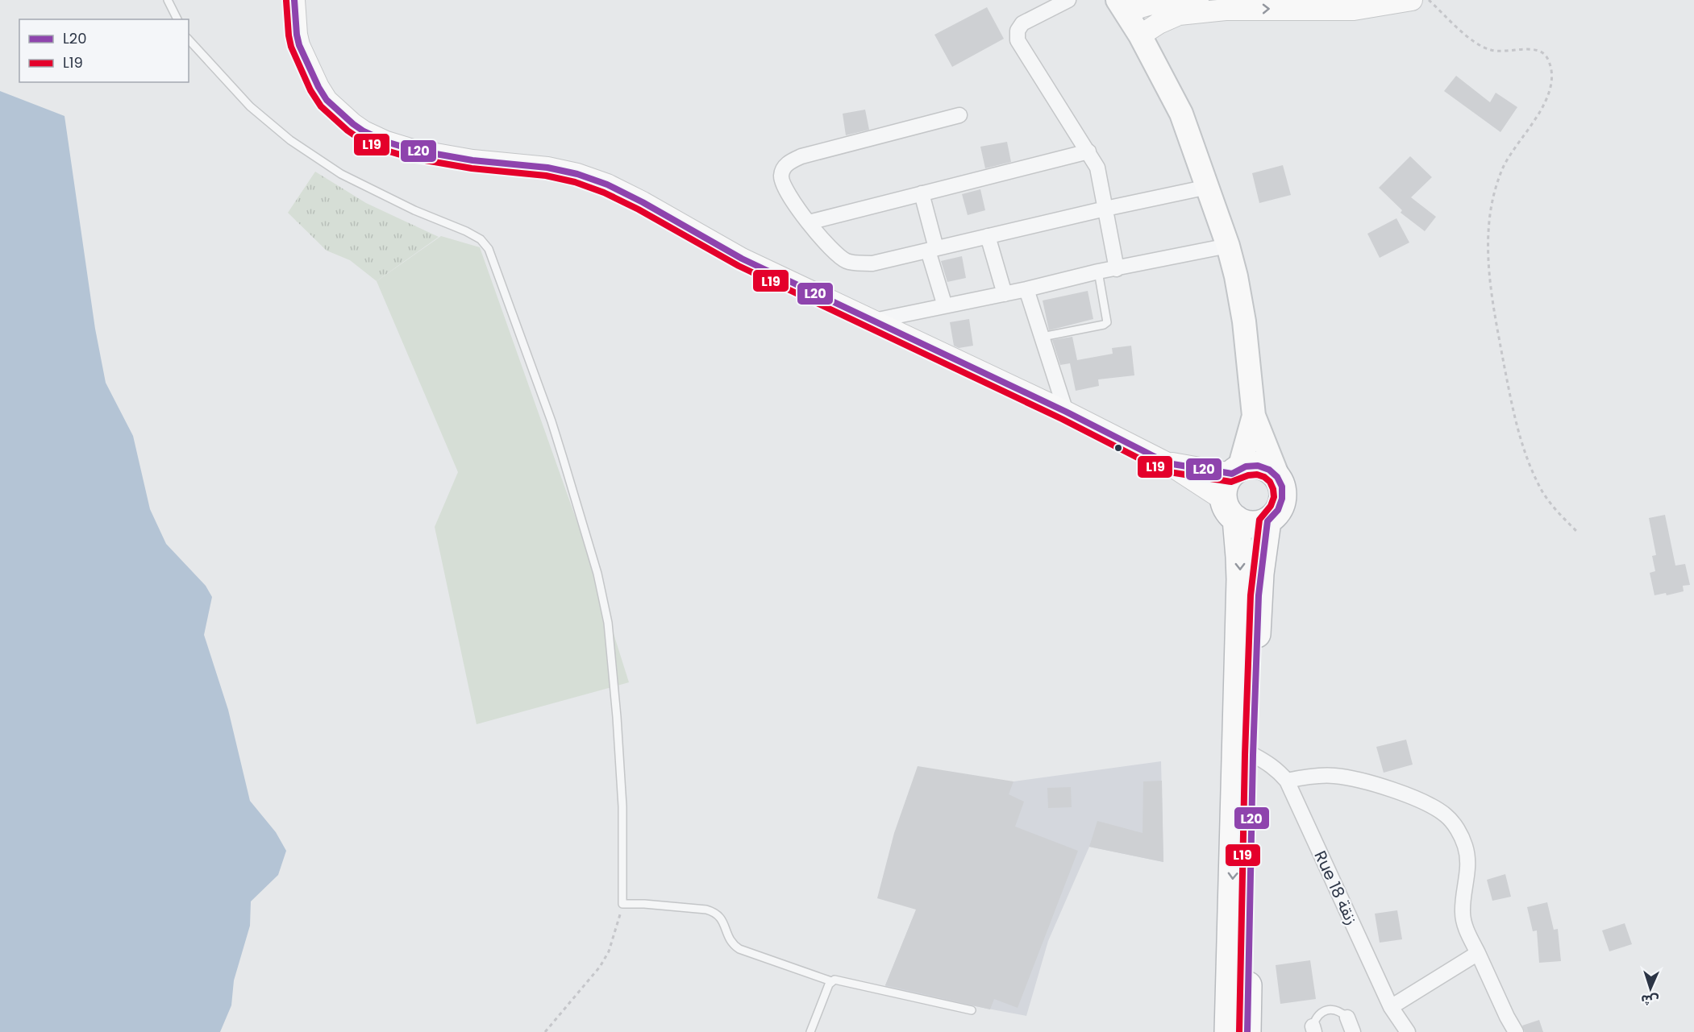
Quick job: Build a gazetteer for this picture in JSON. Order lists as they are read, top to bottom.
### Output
{
  "streets": {
    "street": ["Rue 18 زنقة"]
  },
  "lines": ["transit line L20", "transit line L19"],
  "legend": ["L20", "L19"],
  "north": "bottom"
}
